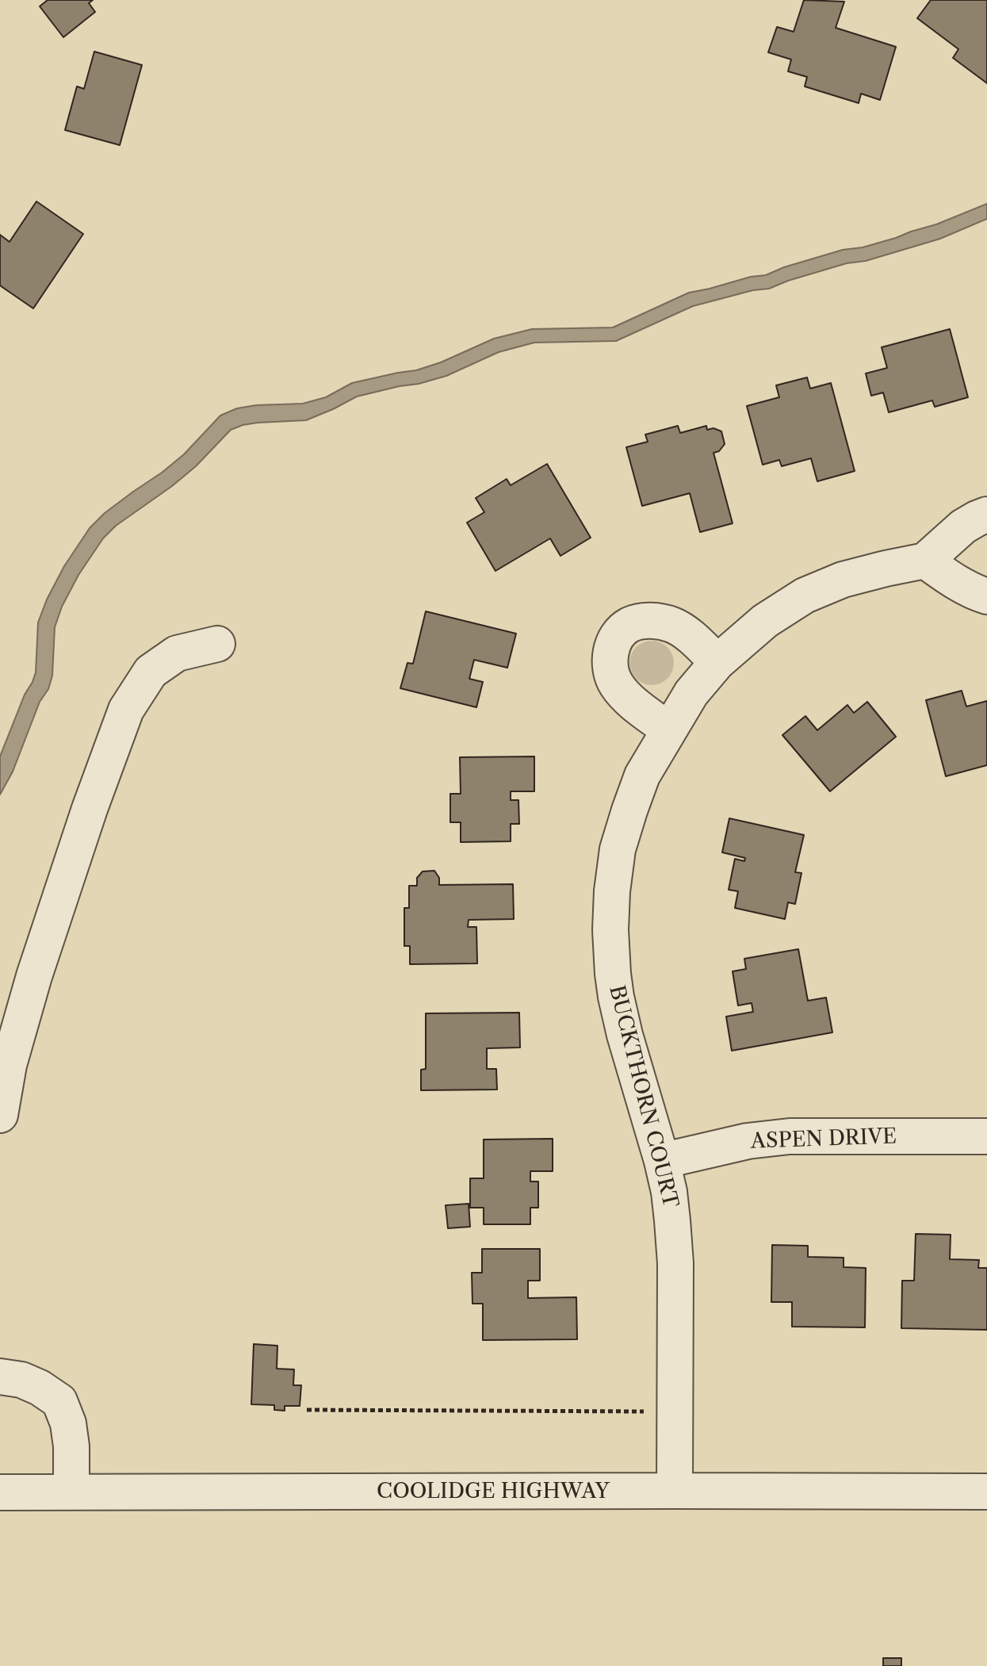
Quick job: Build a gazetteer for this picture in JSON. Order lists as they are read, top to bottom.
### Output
{
  "streets": {
    "street": ["BUCKTHORN COURT", "ASPEN DRIVE", "COOLIDGE HIGHWAY"]
  },
  "crossings": [
    ["BUCKTHORN COURT", "ASPEN DRIVE"],
    ["BUCKTHORN COURT", "COOLIDGE HIGHWAY"]
  ]
}
